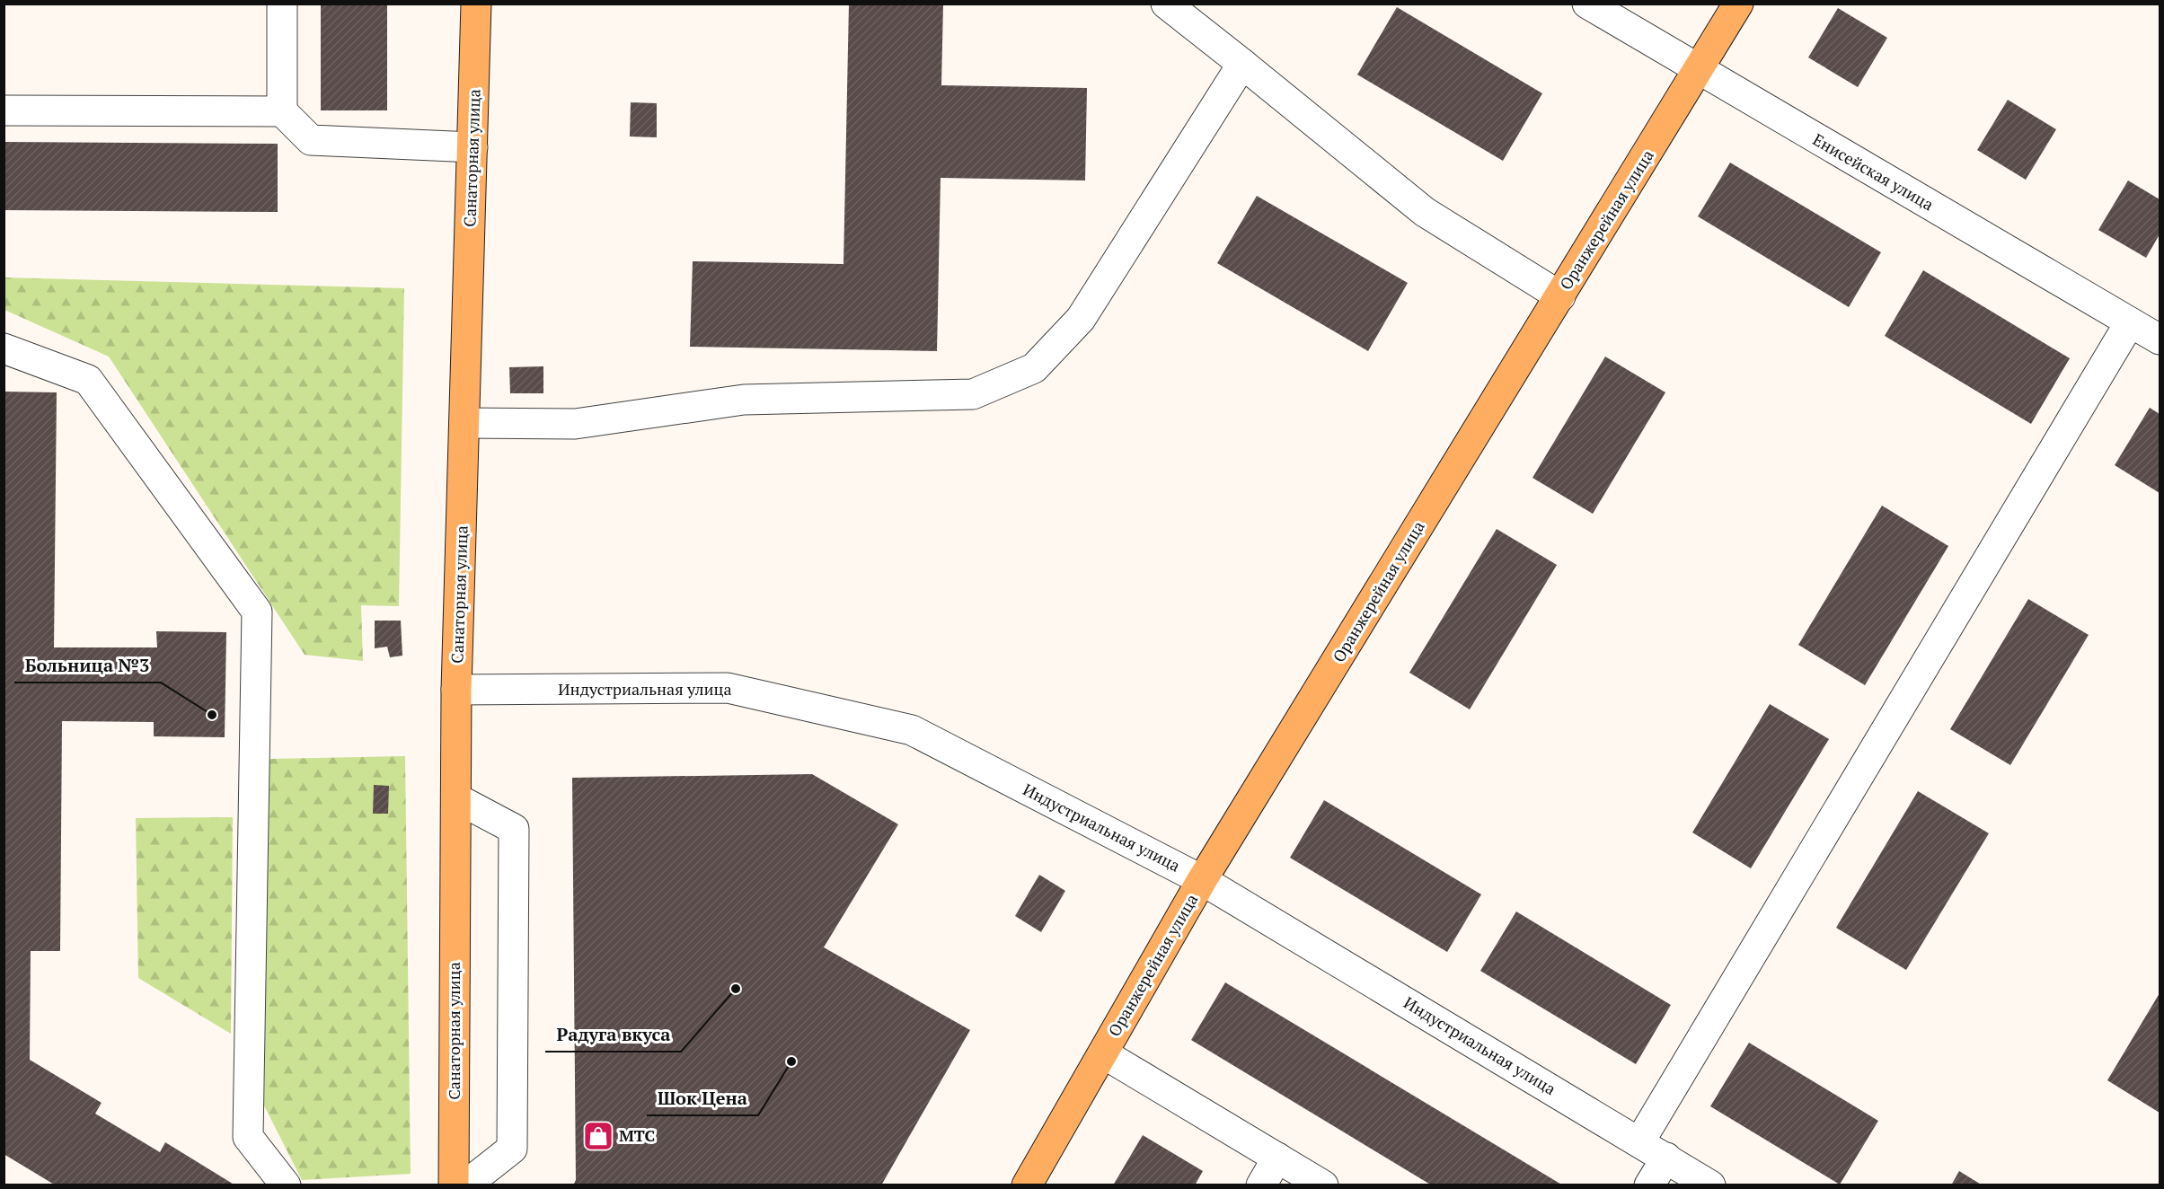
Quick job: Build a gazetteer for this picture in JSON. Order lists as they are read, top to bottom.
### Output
{
  "streets": {
    "main road": ["Санаторная улица", "Оранжерейная улица"],
    "street": ["Енисейская улица", "Индустриальная улица"]
  },
  "crossings": [
    ["Санаторная улица", "Индустриальная улица"],
    ["Енисейская улица", "Оранжерейная улица"],
    ["Оранжерейная улица", "Индустриальная улица"]
  ],
  "places": {
    "other": ["Больница №3", "Радуга вкуса", "Шок Цена"],
    "shop": ["МТС"]
  }
}
